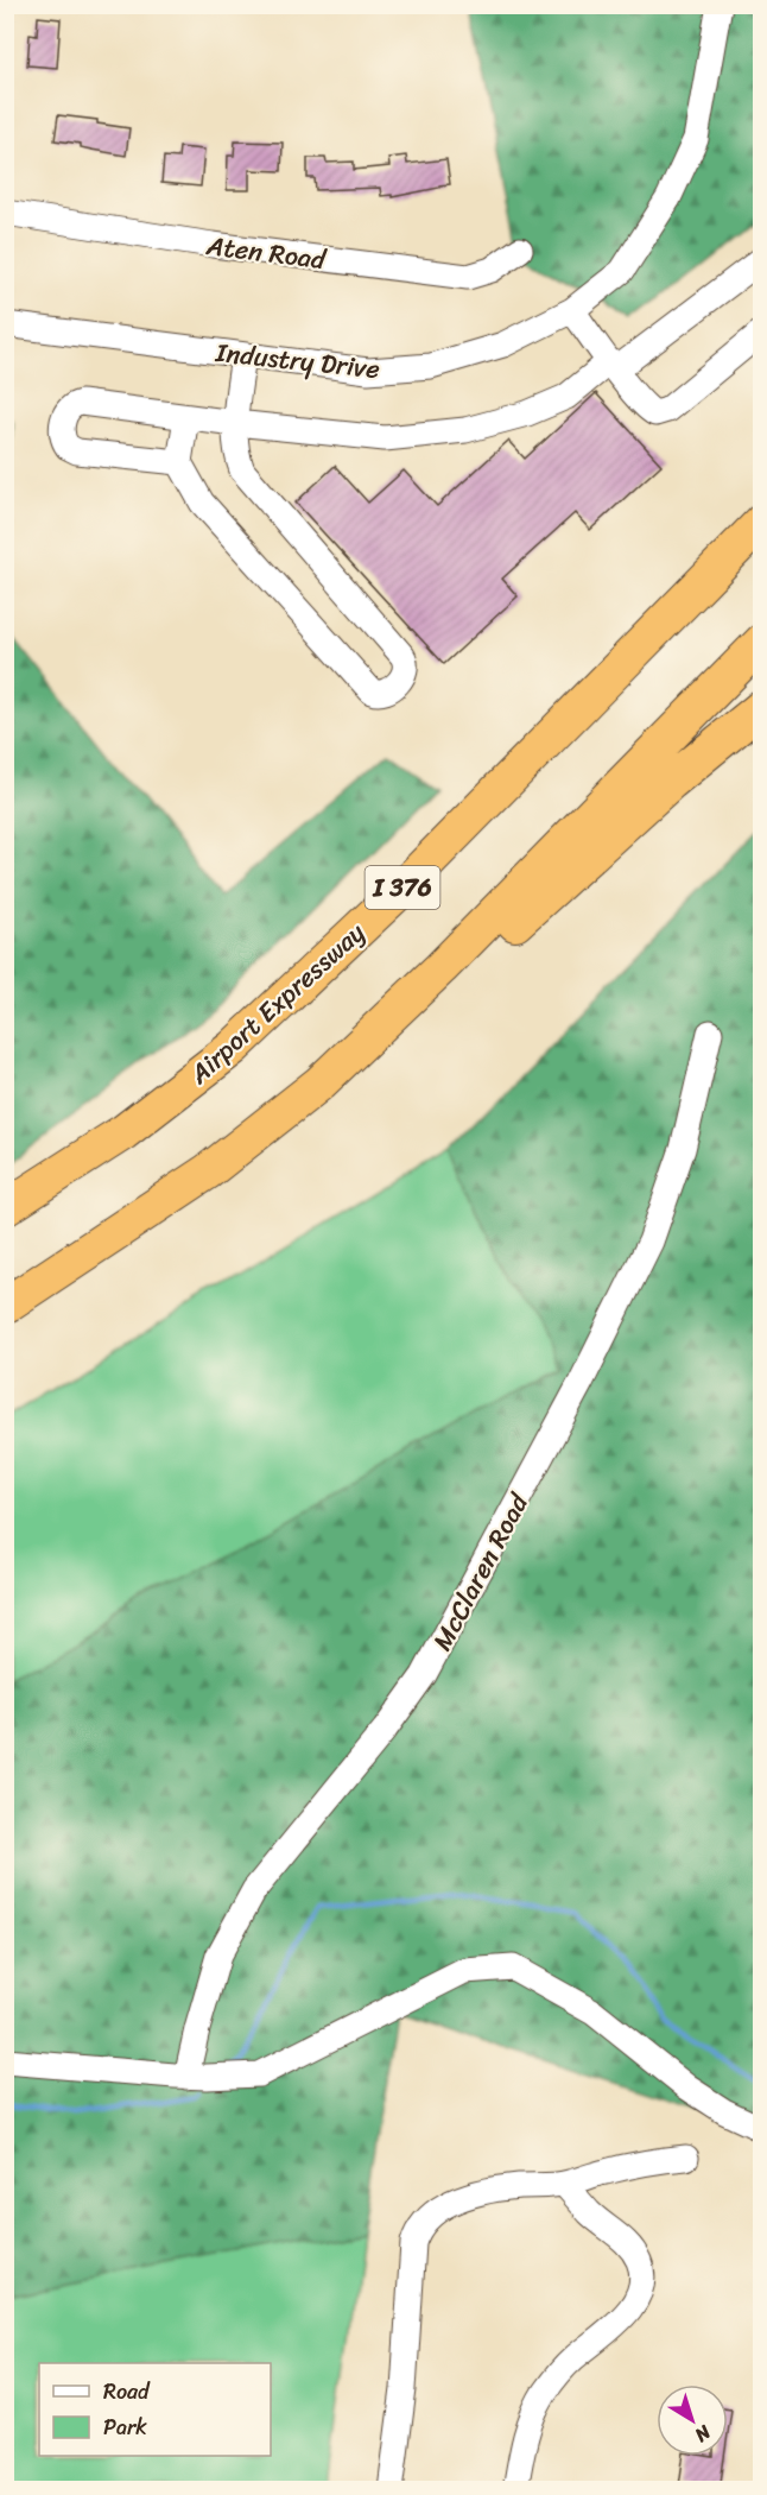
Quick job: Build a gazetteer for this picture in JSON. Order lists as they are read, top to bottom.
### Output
{
  "streets": {
    "highway": ["I 376", "Airport Expressway"],
    "street": ["Aten Road", "Industry Drive", "McClaren Road"]
  },
  "legend": ["Road", "Park"],
  "north": "bottom right"
}
